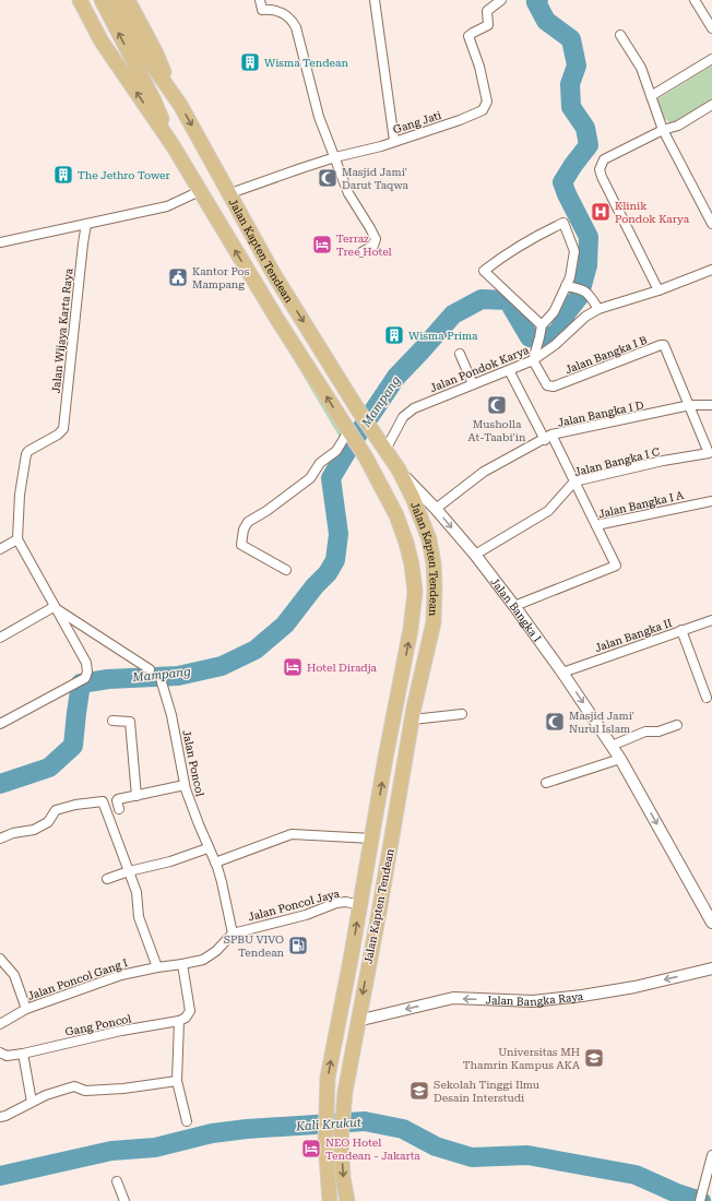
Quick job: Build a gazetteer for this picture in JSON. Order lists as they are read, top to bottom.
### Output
{
  "streets": {
    "main road": ["Jalan Kapten Tendean"],
    "street": [
      "Gang Jati",
      "Jalan Wijaya Karta Raya",
      "Jalan Bangka I B",
      "Jalan Pondok Karya",
      "Jalan Bangka I D",
      "Jalan Bangka I C",
      "Jalan Bangka I A",
      "Jalan Bangka I",
      "Jalan Bangka II",
      "Jalan Poncol",
      "Jalan Poncol Jaya",
      "Jalan Poncol Gang I",
      "Jalan Bangka Raya",
      "Gang Poncol"
    ]
  },
  "crossings": [
    ["Gang Jati", "Jalan Kapten Tendean"],
    ["Jalan Kapten Tendean", "Jalan Pondok Karya"],
    ["Jalan Kapten Tendean", "Jalan Bangka I"],
    ["Jalan Kapten Tendean", "Jalan Poncol Jaya"],
    ["Jalan Kapten Tendean", "Jalan Bangka Raya"],
    ["Jalan Bangka I B", "Jalan Pondok Karya"],
    ["Jalan Bangka I B", "Jalan Bangka I D"],
    ["Jalan Bangka I B", "Jalan Bangka I C"],
    ["Jalan Bangka I D", "Jalan Bangka I C"],
    ["Jalan Bangka I D", "Jalan Bangka I"],
    ["Jalan Bangka I C", "Jalan Bangka I"],
    ["Jalan Bangka I A", "Jalan Bangka I"],
    ["Jalan Bangka I", "Jalan Bangka II"],
    ["Jalan Poncol", "Jalan Poncol Jaya"],
    ["Jalan Poncol", "Jalan Poncol Gang I"],
    ["Jalan Poncol Jaya", "Jalan Poncol Gang I"]
  ],
  "one_way": ["Jalan Bangka I", "Jalan Bangka Raya"],
  "water": ["Mampang", "Kali Krukut"],
  "places": {
    "building": ["Wisma Tendean", "The Jethro Tower", "Wisma Prima"],
    "mosque": ["Masjid Jami' Darut Taqwa", "Musholla At-Taabi'in", "Masjid Jami' Nurul Islam"],
    "hospital": ["Klinik Pondok Karya"],
    "hotel": ["Terraz Tree Hotel", "Hotel Diradja", "NEO Hotel Tendean - Jakarta"],
    "public building": ["Kantor Pos Mampang"],
    "fuel station": ["SPBU VIVO Tendean"],
    "school or university": ["Universitas MH Thamrin Kampus AKA", "Sekolah Tinggi Ilmu Desain Interstudi"]
  }
}
